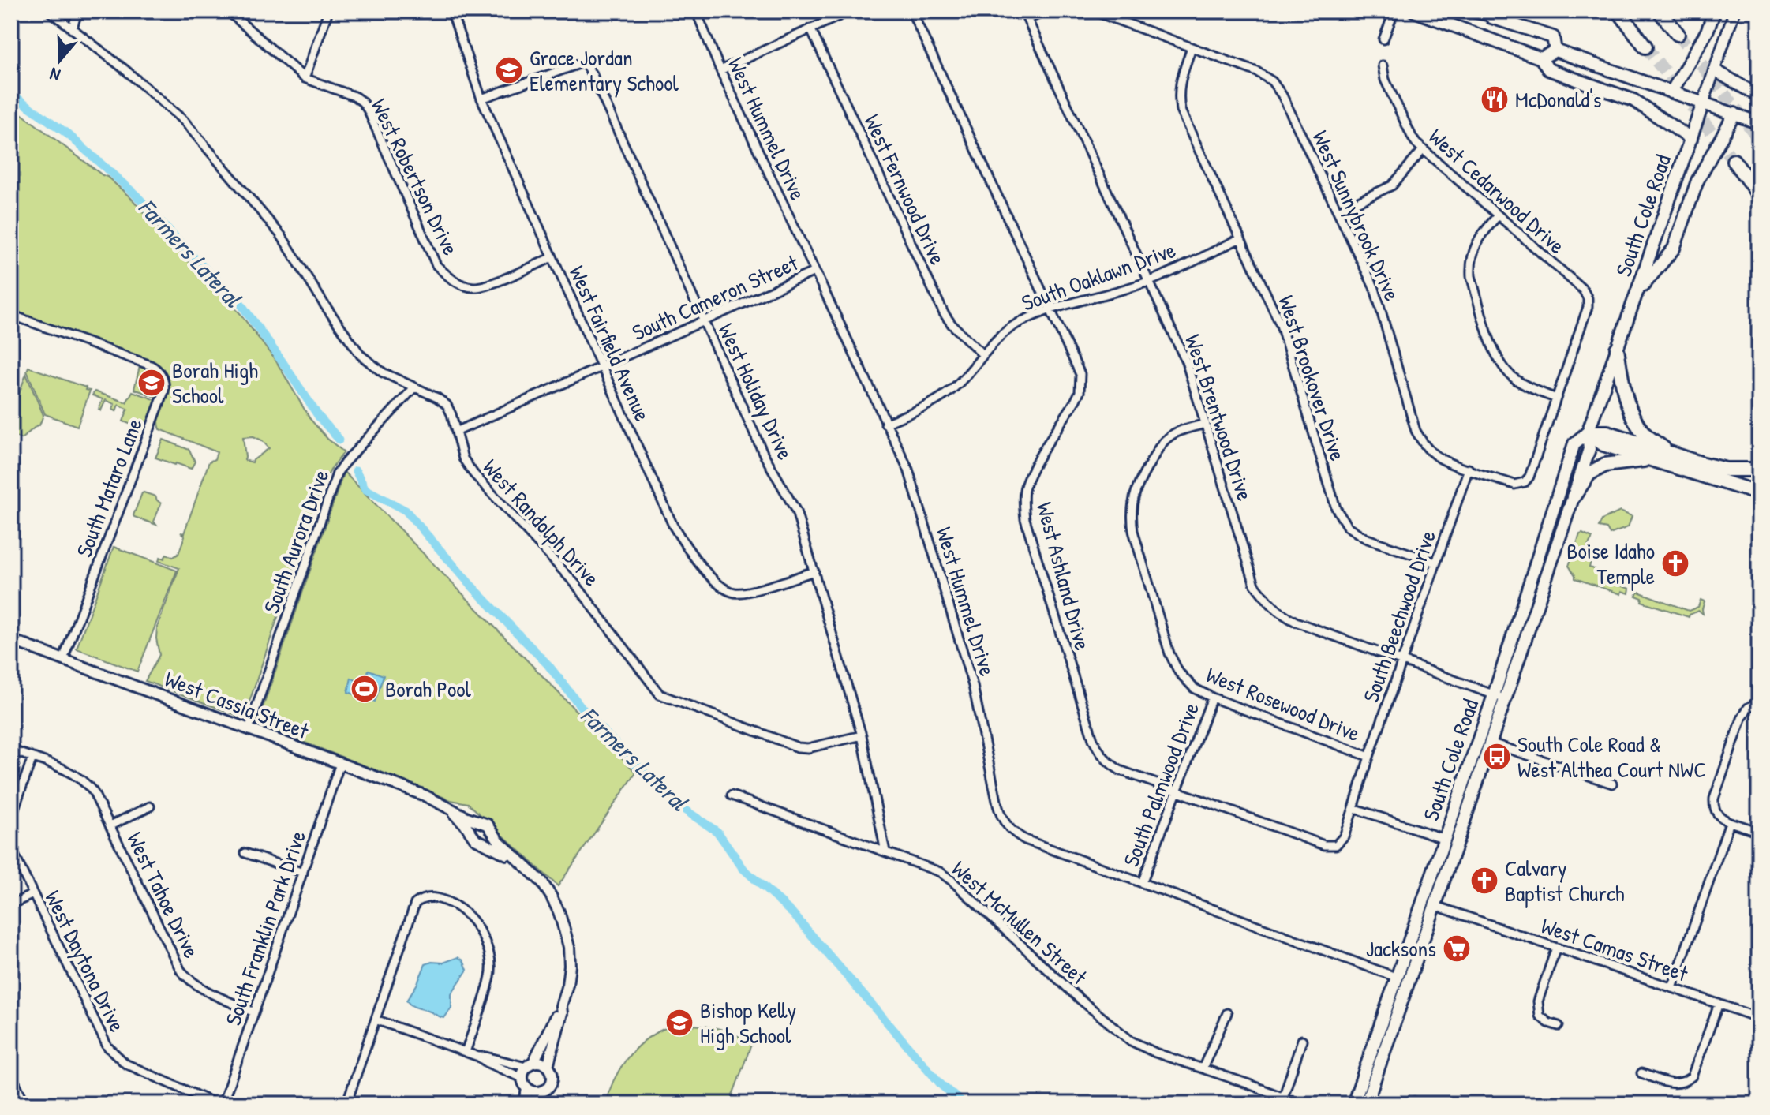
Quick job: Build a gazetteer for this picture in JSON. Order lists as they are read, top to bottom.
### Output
{
  "streets": {
    "main road": ["South Cole Road"],
    "street": [
      "West Hummel Drive",
      "West Robertson Drive",
      "West Fernwood Drive",
      "West Cedarwood Drive",
      "West Sunnybrook Drive",
      "South Oaklawn Drive",
      "South Cameron Street",
      "West Fairfield Avenue",
      "West Brookover Drive",
      "West Holiday Drive",
      "West Brentwood Drive",
      "South Mataro Lane",
      "West Randolph Drive",
      "South Aurora Drive",
      "West Ashland Drive",
      "South Beechwood Drive",
      "West Rosewood Drive",
      "West Cassia Street",
      "South Palmwood Drive",
      "West Tahoe Drive",
      "West McMullen Street",
      "South Franklin Park Drive",
      "West Camas Street",
      "West Daytona Drive"
    ]
  },
  "crossings": [
    ["West Hummel Drive", "South Cole Road"],
    ["West Hummel Drive", "South Oaklawn Drive"],
    ["West Hummel Drive", "South Cameron Street"],
    ["West Hummel Drive", "South Palmwood Drive"],
    ["West Robertson Drive", "West Fairfield Avenue"],
    ["West Fernwood Drive", "South Oaklawn Drive"],
    ["West Cedarwood Drive", "West Sunnybrook Drive"],
    ["West Sunnybrook Drive", "West Brookover Drive"],
    ["West Sunnybrook Drive", "South Beechwood Drive"],
    ["South Cole Road", "West Brentwood Drive"],
    ["South Cole Road", "West Camas Street"],
    ["South Oaklawn Drive", "West Brookover Drive"],
    ["South Oaklawn Drive", "West Brentwood Drive"],
    ["South Oaklawn Drive", "West Ashland Drive"],
    ["South Cameron Street", "West Fairfield Avenue"],
    ["South Cameron Street", "West Holiday Drive"],
    ["South Cameron Street", "West Randolph Drive"],
    ["West Fairfield Avenue", "West Holiday Drive"],
    ["West Brookover Drive", "South Beechwood Drive"],
    ["West Holiday Drive", "West Randolph Drive"],
    ["West Holiday Drive", "West McMullen Street"],
    ["West Brentwood Drive", "South Beechwood Drive"],
    ["West Brentwood Drive", "West Rosewood Drive"],
    ["South Mataro Lane", "West Cassia Street"],
    ["West Randolph Drive", "South Aurora Drive"],
    ["South Aurora Drive", "West Cassia Street"],
    ["West Ashland Drive", "South Beechwood Drive"],
    ["West Ashland Drive", "South Palmwood Drive"],
    ["South Beechwood Drive", "West Rosewood Drive"],
    ["West Rosewood Drive", "South Palmwood Drive"],
    ["West Cassia Street", "South Franklin Park Drive"],
    ["West Tahoe Drive", "South Franklin Park Drive"]
  ],
  "water": ["Farmers Lateral"],
  "places": {
    "school or university": ["Grace Jordan Elementary School", "Borah High School", "Bishop Kelly High School"],
    "restaurant": ["McDonald's"],
    "church": ["Boise Idaho Temple", "Calvary Baptist Church"],
    "sports": ["Borah Pool"],
    "bus stop": ["South Cole Road & West Althea Court NWC"],
    "supermarket": ["Jacksons"]
  },
  "north": "bottom"
}
